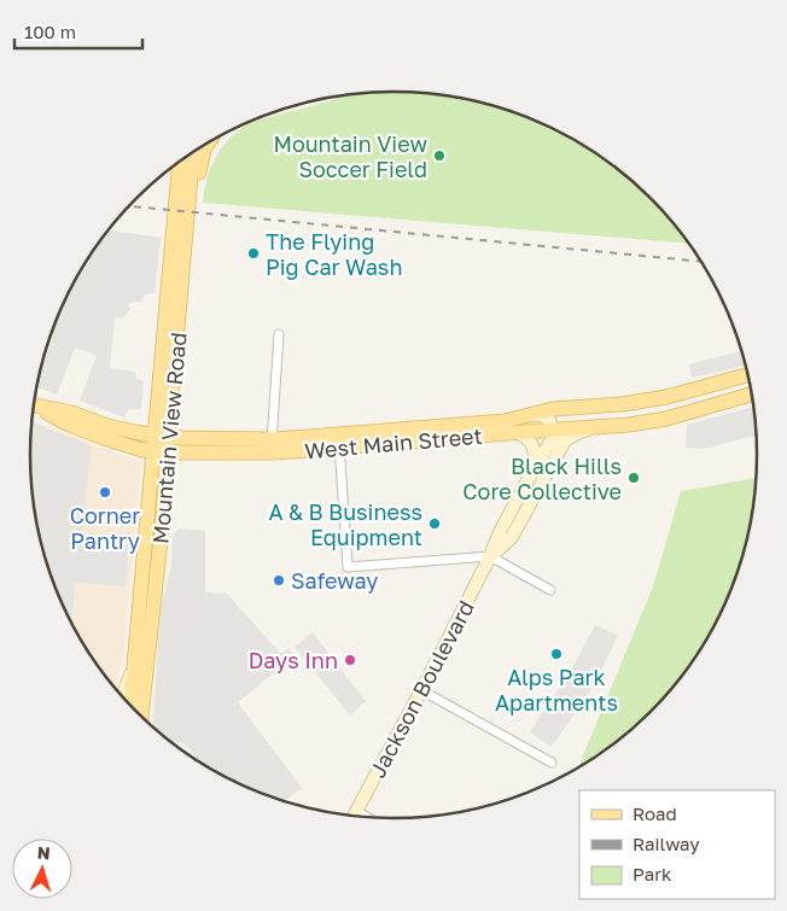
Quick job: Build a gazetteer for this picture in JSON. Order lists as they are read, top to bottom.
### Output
{
  "streets": {
    "main road": ["Mountain View Road", "West Main Street", "Jackson Boulevard"]
  },
  "crossings": [
    ["Mountain View Road", "West Main Street"],
    ["West Main Street", "Jackson Boulevard"]
  ],
  "places": [
    "Mountain View Soccer Field",
    "The Flying Pig Car Wash",
    "Black Hills Core Collective",
    "Corner Pantry",
    "A & B Business Equipment",
    "Safeway",
    "Alps Park Apartments",
    "Days Inn"
  ],
  "legend": ["Road", "Railway", "Park"],
  "scale_bar": "100 m",
  "north": "top"
}
